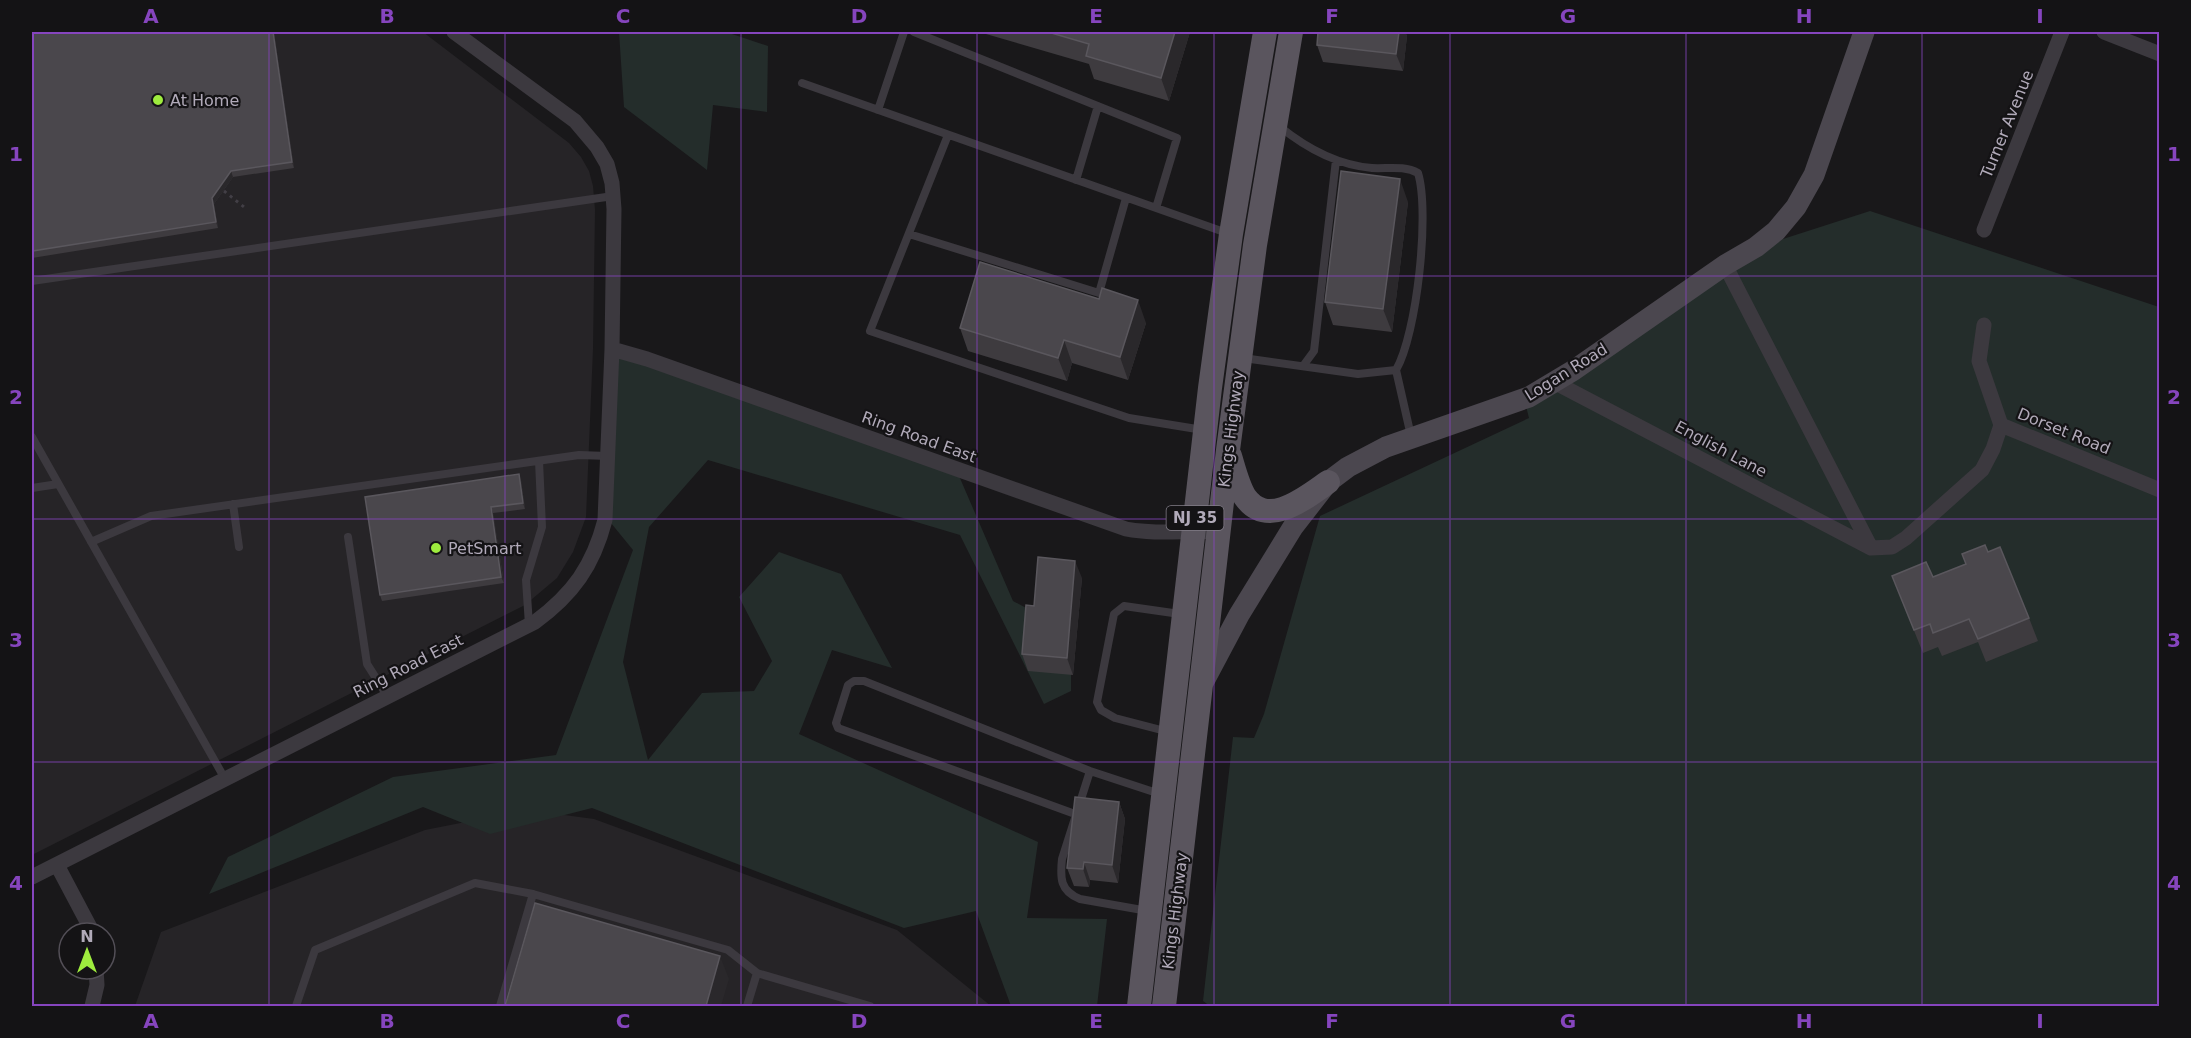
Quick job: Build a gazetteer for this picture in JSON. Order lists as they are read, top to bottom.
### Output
{
  "streets": {
    "main road": ["Kings Highway", "NJ 35"],
    "street": [
      "Turner Avenue",
      "Logan Road",
      "Dorset Road",
      "Ring Road East",
      "English Lane"
    ]
  },
  "crossings": [
    ["Logan Road", "Kings Highway"],
    ["Logan Road", "English Lane"],
    ["Kings Highway", "Ring Road East"],
    ["Dorset Road", "English Lane"]
  ],
  "places": ["At Home", "PetSmart"],
  "north": "top",
  "grid": {
    "columns": [
      "A",
      "B",
      "C",
      "D",
      "E",
      "F",
      "G",
      "H",
      "I"
    ],
    "rows": [
      "1",
      "2",
      "3",
      "4"
    ]
  }
}
